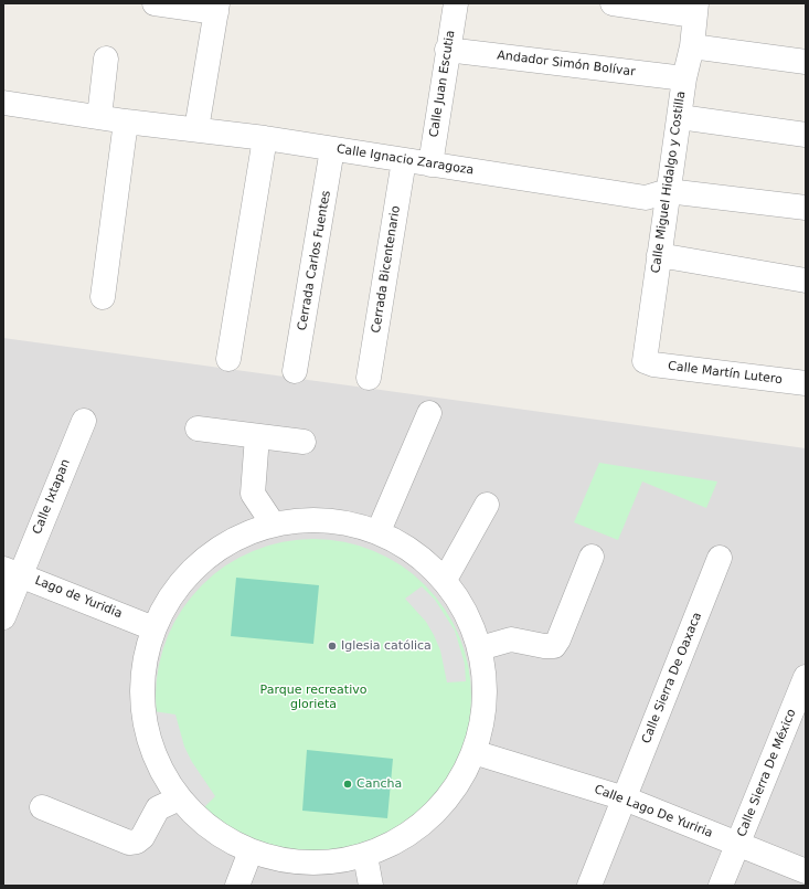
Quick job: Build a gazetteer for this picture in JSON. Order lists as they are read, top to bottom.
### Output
{
  "streets": {
    "street": [
      "Andador Simón Bolívar",
      "Calle Juan Escutia",
      "Calle Ignacio Zaragoza",
      "Calle Miguel Hidalgo y Costilla",
      "Cerrada Carlos Fuentes",
      "Cerrada Bicentenario",
      "Calle Martín Lutero",
      "Calle Ixtapan",
      "Lago de Yuridia",
      "Calle Sierra De Oaxaca",
      "Calle Sierra De México",
      "Calle Lago De Yuriria"
    ]
  },
  "crossings": [
    ["Andador Simón Bolívar", "Calle Juan Escutia"],
    ["Andador Simón Bolívar", "Calle Miguel Hidalgo y Costilla"],
    ["Calle Juan Escutia", "Calle Ignacio Zaragoza"],
    ["Calle Ignacio Zaragoza", "Calle Miguel Hidalgo y Costilla"],
    ["Calle Ignacio Zaragoza", "Cerrada Carlos Fuentes"],
    ["Calle Ignacio Zaragoza", "Cerrada Bicentenario"],
    ["Calle Miguel Hidalgo y Costilla", "Calle Martín Lutero"],
    ["Calle Ixtapan", "Lago de Yuridia"],
    ["Calle Sierra De Oaxaca", "Calle Lago De Yuriria"],
    ["Calle Sierra De México", "Calle Lago De Yuriria"]
  ],
  "parks": ["Parque recreativo glorieta"],
  "places": ["Iglesia católica", "Cancha"]
}
